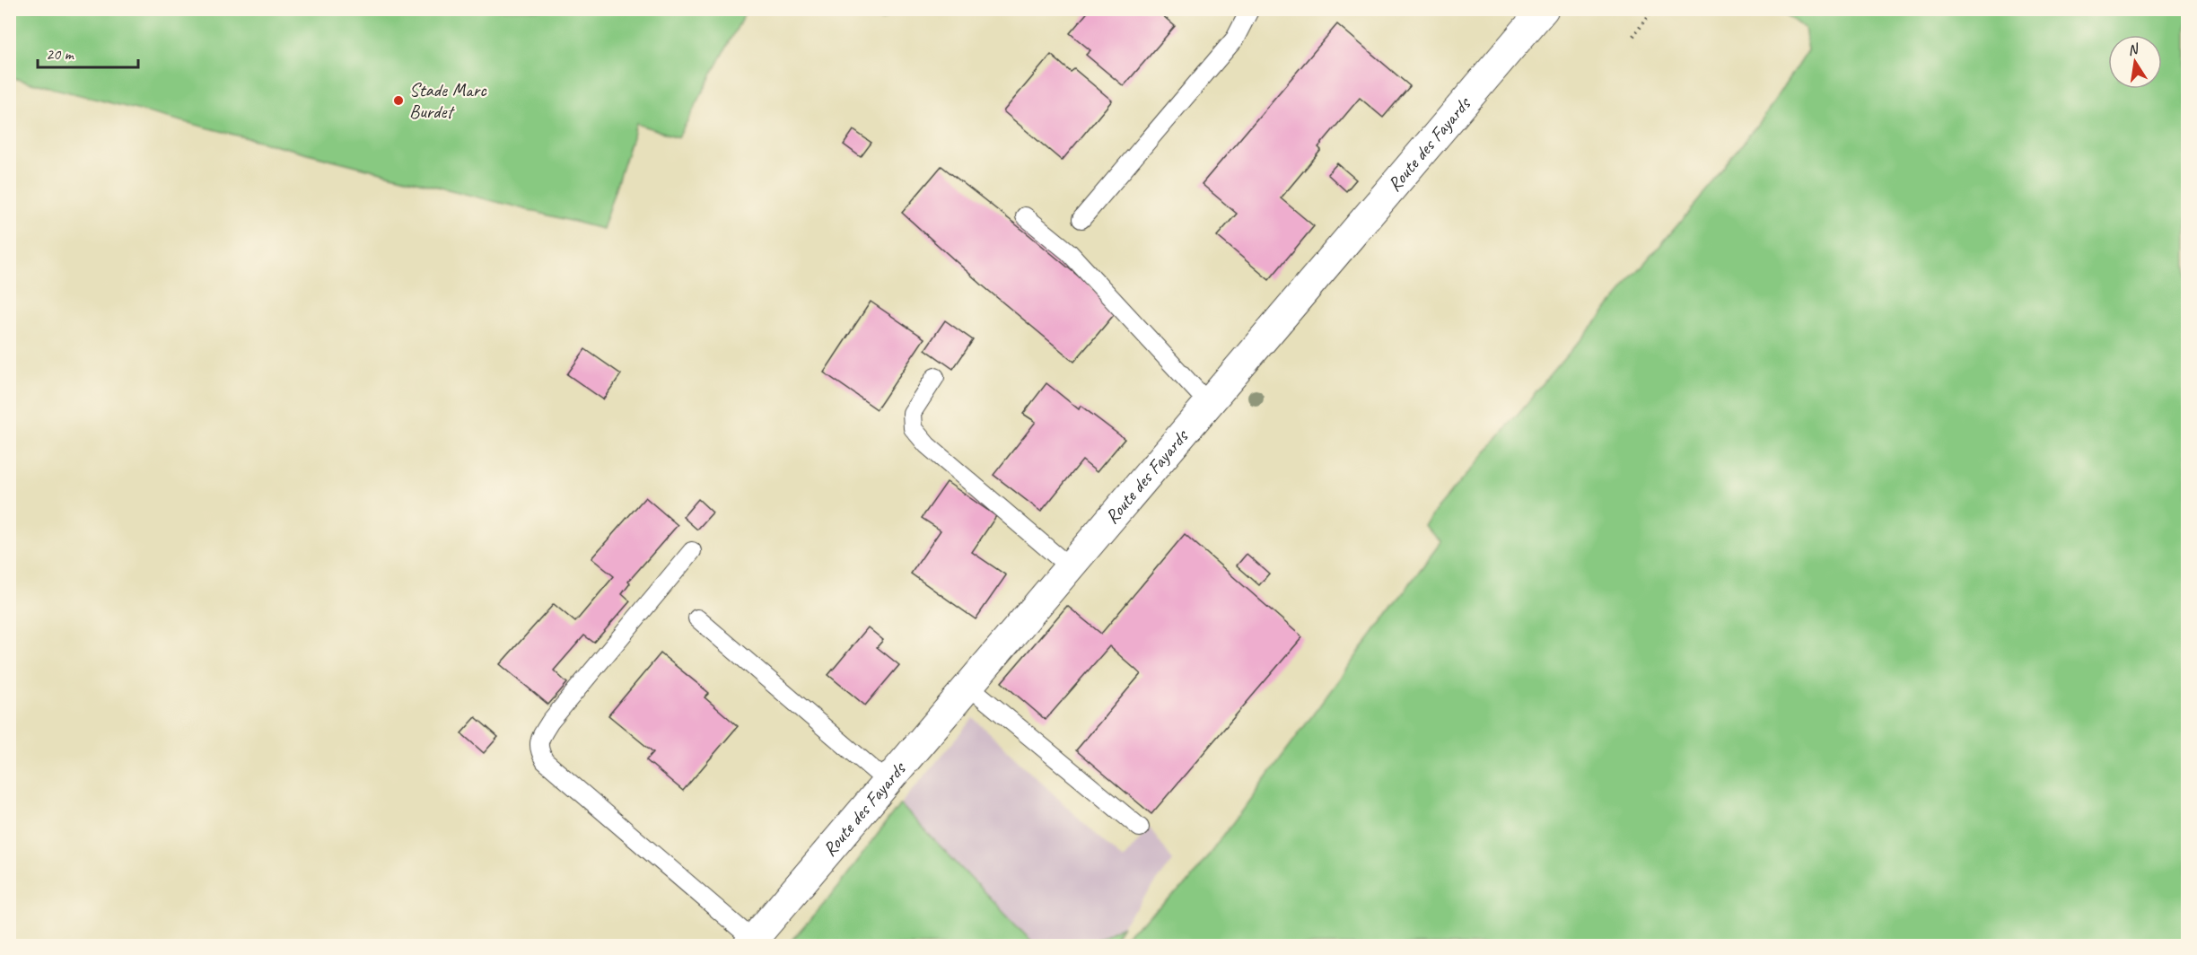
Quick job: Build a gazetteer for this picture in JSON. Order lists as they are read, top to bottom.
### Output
{
  "streets": {
    "main road": ["Route des Fayards"]
  },
  "places": ["Stade Marc Burdet"],
  "scale_bar": "20 m",
  "north": "top"
}
